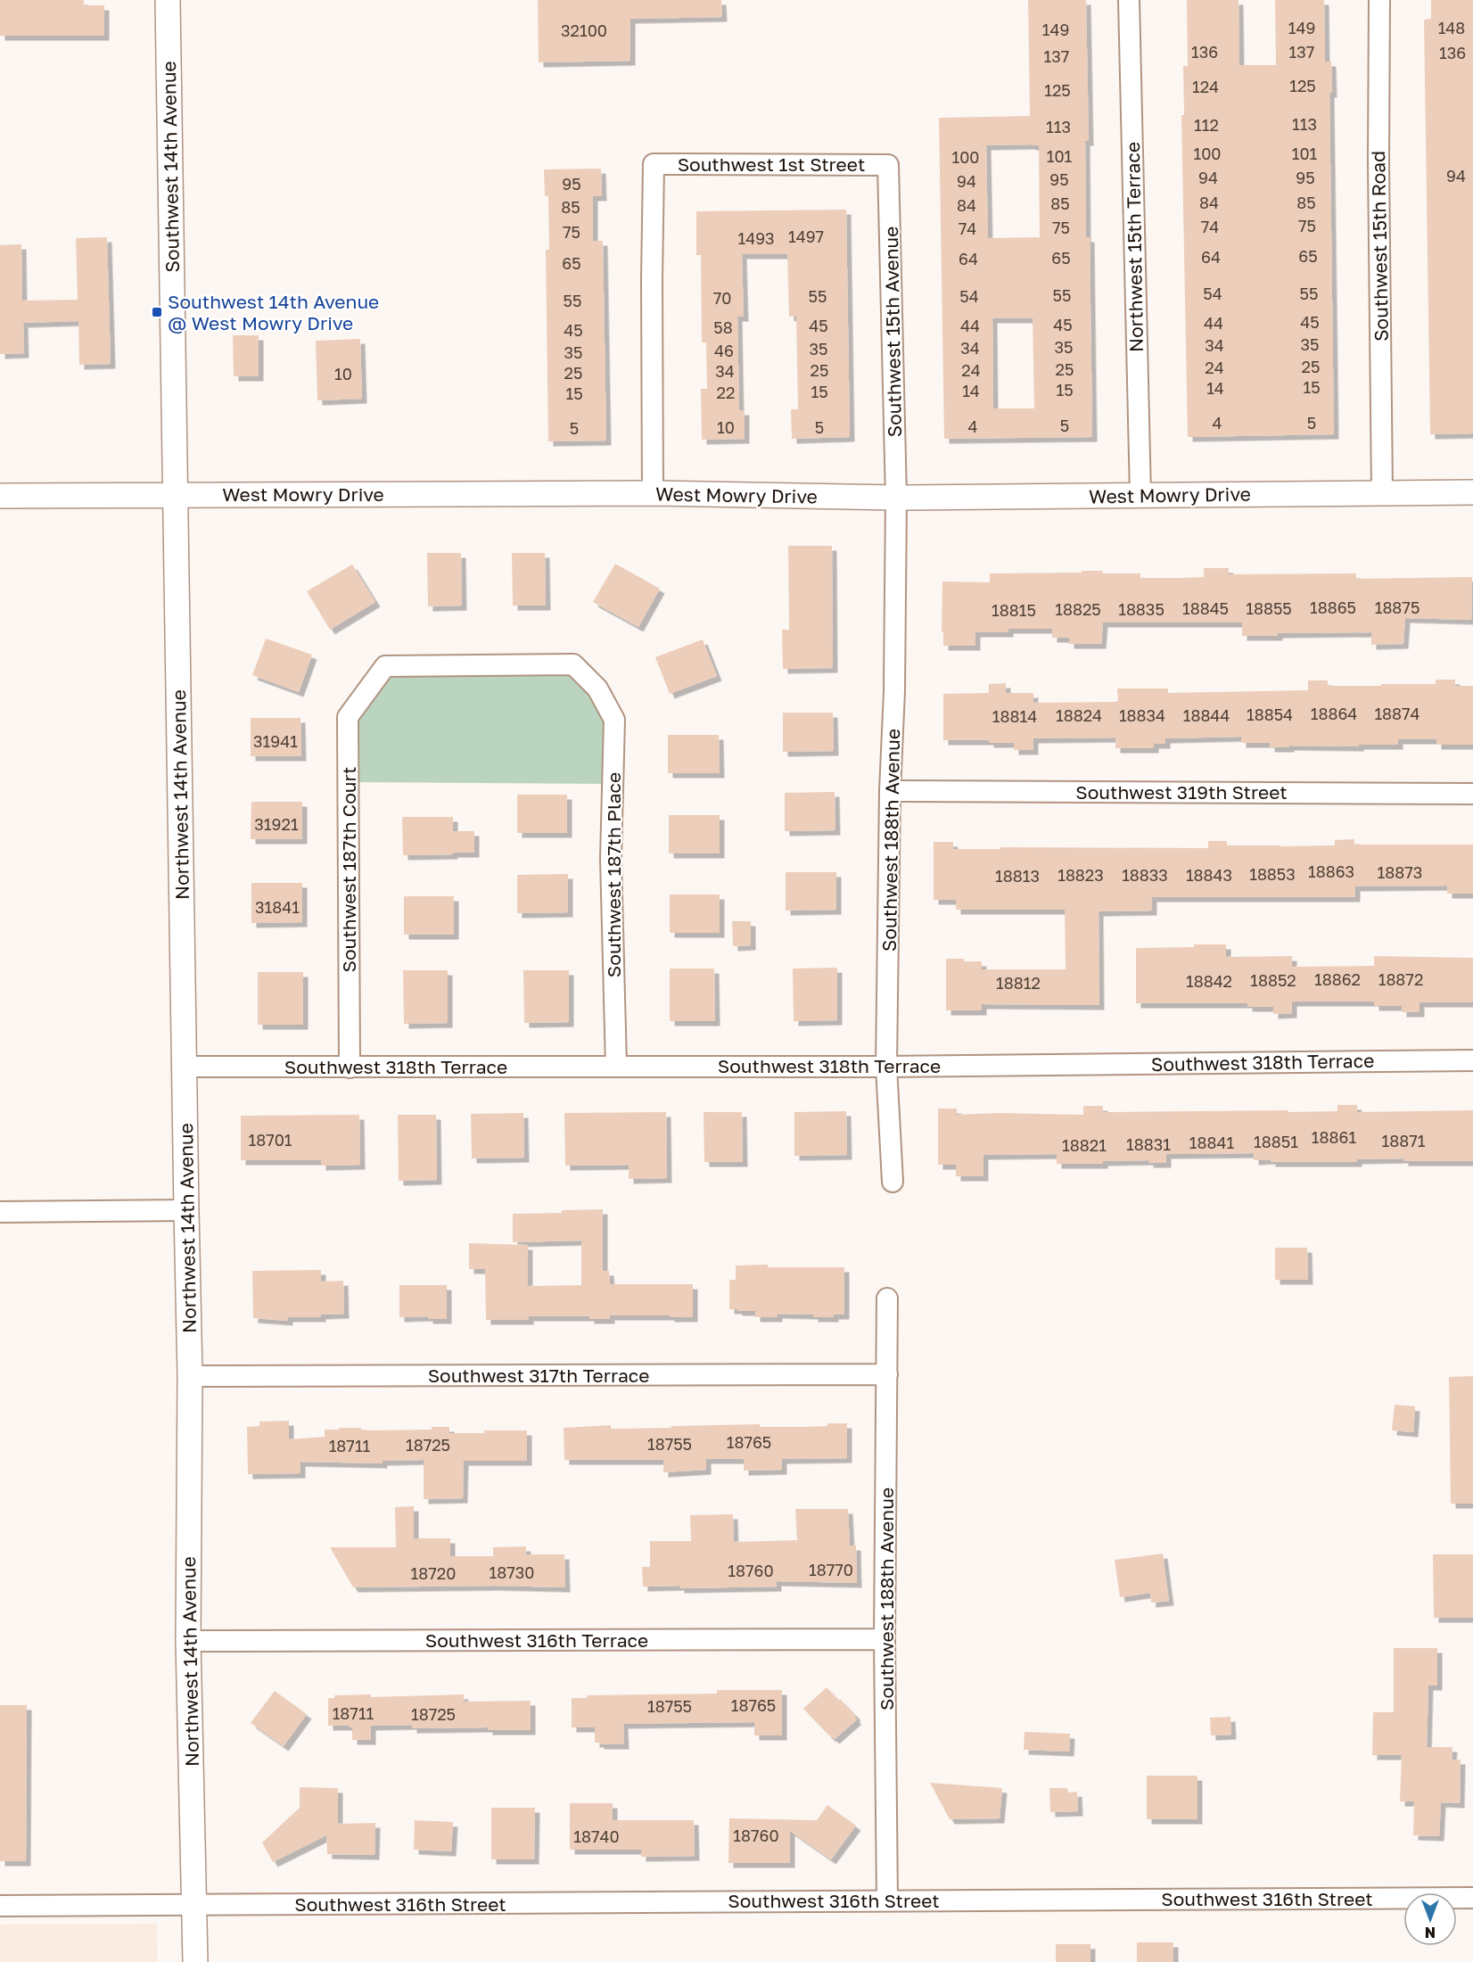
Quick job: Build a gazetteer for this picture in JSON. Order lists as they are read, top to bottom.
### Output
{
  "streets": {
    "street": [
      "Southwest 1st Street",
      "Southwest 14th Avenue",
      "Southwest 15th Road",
      "Northwest 15th Terrace",
      "Southwest 15th Avenue",
      "West Mowry Drive",
      "Southwest 319th Street",
      "Northwest 14th Avenue",
      "Southwest 188th Avenue",
      "Southwest 187th Court",
      "Southwest 187th Place",
      "Southwest 318th Terrace",
      "Southwest 317th Terrace",
      "Southwest 316th Terrace",
      "Southwest 316th Street"
    ]
  },
  "crossings": [
    ["Southwest 1st Street", "Southwest 15th Avenue"],
    ["Southwest 1st Street", "West Mowry Drive"],
    ["Southwest 14th Avenue", "West Mowry Drive"],
    ["Southwest 14th Avenue", "Northwest 14th Avenue"],
    ["Southwest 15th Road", "West Mowry Drive"],
    ["Northwest 15th Terrace", "West Mowry Drive"],
    ["Southwest 15th Avenue", "West Mowry Drive"],
    ["Southwest 15th Avenue", "Southwest 188th Avenue"],
    ["West Mowry Drive", "Northwest 14th Avenue"],
    ["West Mowry Drive", "Southwest 188th Avenue"],
    ["Southwest 319th Street", "Southwest 188th Avenue"],
    ["Northwest 14th Avenue", "Southwest 318th Terrace"],
    ["Northwest 14th Avenue", "Southwest 317th Terrace"],
    ["Northwest 14th Avenue", "Southwest 316th Terrace"],
    ["Northwest 14th Avenue", "Southwest 316th Street"],
    ["Southwest 188th Avenue", "Southwest 318th Terrace"],
    ["Southwest 188th Avenue", "Southwest 317th Terrace"],
    ["Southwest 188th Avenue", "Southwest 316th Terrace"],
    ["Southwest 188th Avenue", "Southwest 316th Street"],
    ["Southwest 187th Court", "Southwest 187th Place"],
    ["Southwest 187th Court", "Southwest 318th Terrace"],
    ["Southwest 187th Place", "Southwest 318th Terrace"]
  ],
  "places": {
    "transit": ["Southwest 14th Avenue @ West Mowry Drive"]
  },
  "house_numbers": [
    "149",
    "148",
    "149",
    "32100",
    "136",
    "137",
    "136",
    "137",
    "125",
    "124",
    "125",
    "113",
    "112",
    "113",
    "100",
    "101",
    "101",
    "100",
    "94",
    "94",
    "95",
    "95",
    "94",
    "95",
    "84",
    "85",
    "85",
    "84",
    "85",
    "75",
    "74",
    "75",
    "74",
    "75",
    "1497",
    "1493",
    "65",
    "64",
    "65",
    "64",
    "65",
    "54",
    "55",
    "55",
    "55",
    "54",
    "70",
    "55",
    "45",
    "44",
    "45",
    "45",
    "44",
    "58",
    "45",
    "35",
    "34",
    "35",
    "34",
    "35",
    "46",
    "35",
    "25",
    "24",
    "25",
    "25",
    "24",
    "34",
    "25",
    "10",
    "15",
    "14",
    "15",
    "14",
    "15",
    "22",
    "15",
    "4",
    "5",
    "5",
    "4",
    "10",
    "5",
    "5",
    "18865",
    "18875",
    "18845",
    "18855",
    "18825",
    "18835",
    "18815",
    "18864",
    "18874",
    "18854",
    "18824",
    "18834",
    "18844",
    "18814",
    "31941",
    "31921",
    "18863",
    "18873",
    "18853",
    "18823",
    "18833",
    "18843",
    "18813",
    "31841",
    "18862",
    "18872",
    "18852",
    "18842",
    "18812",
    "18861",
    "18701",
    "18871",
    "18851",
    "18841",
    "18831",
    "18821",
    "18765",
    "18755",
    "18725",
    "18711",
    "18770",
    "18760",
    "18730",
    "18720",
    "18765",
    "18755",
    "18711",
    "18725",
    "18760",
    "18740"
  ],
  "north": "bottom"
}
